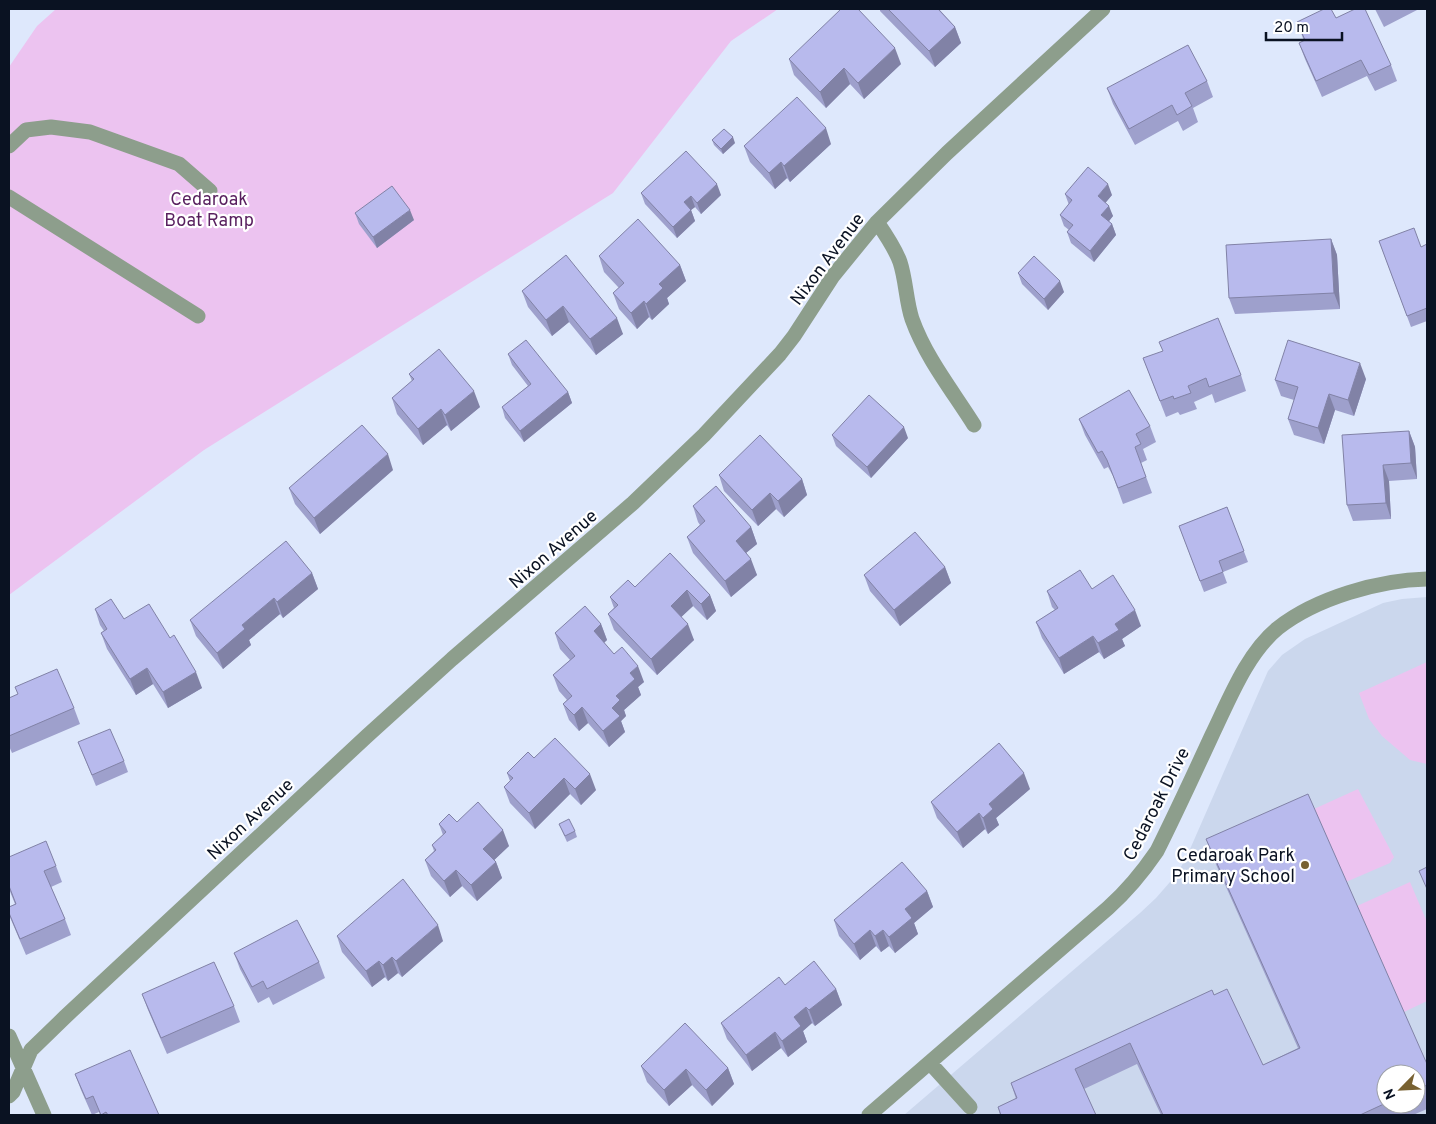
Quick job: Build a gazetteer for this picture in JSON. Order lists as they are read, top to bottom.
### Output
{
  "streets": {
    "street": ["Nixon Avenue", "Cedaroak Drive"]
  },
  "parks": ["Cedaroak Boat Ramp"],
  "places": ["Cedaroak Park Primary School"],
  "scale_bar": "20 m",
  "north": "bottom left"
}
